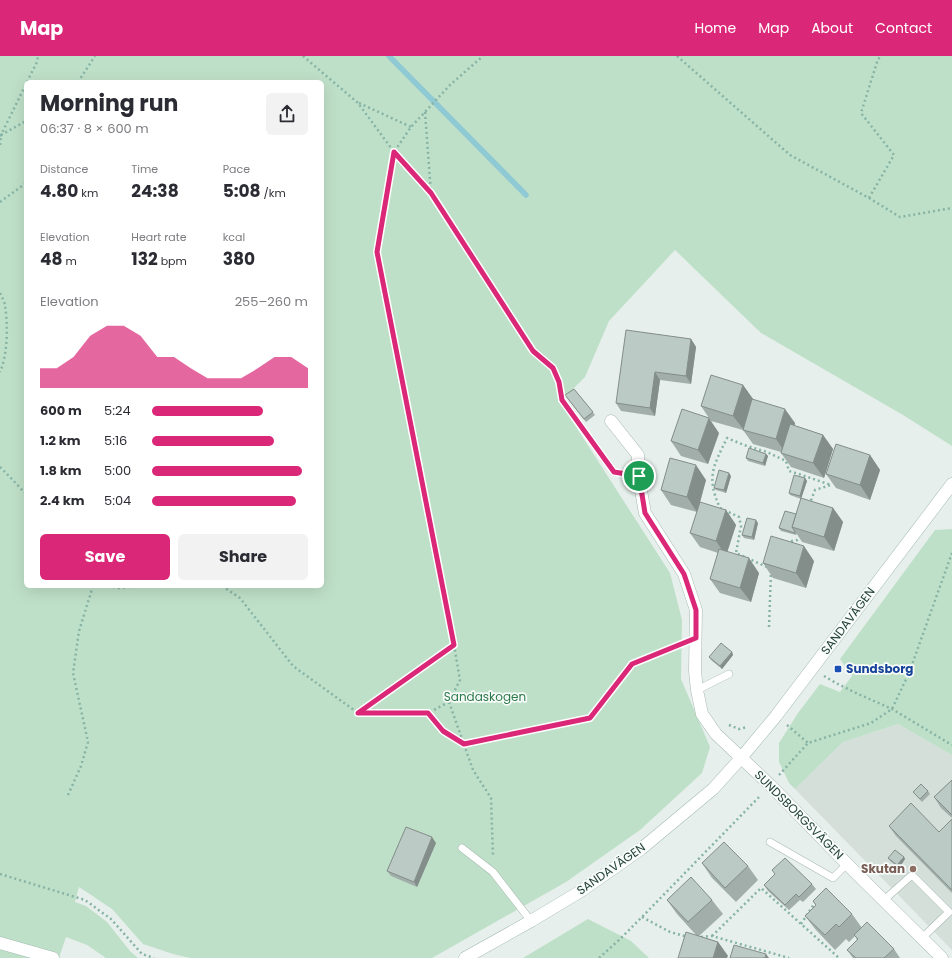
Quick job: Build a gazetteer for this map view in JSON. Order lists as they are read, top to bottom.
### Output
{
  "streets": {
    "street": ["SANDAVÄGEN", "SUNDSBORGSVÄGEN"]
  },
  "crossings": [
    ["SANDAVÄGEN", "SUNDSBORGSVÄGEN"]
  ],
  "parks": ["Sandaskogen"],
  "places": {
    "transit": ["Sundsborg"],
    "other": ["Skutan"]
  },
  "page": {
    "header": "Map",
    "nav": [
      "Home",
      "Map",
      "About",
      "Contact"
    ],
    "heading": ["Morning run", "06:37 · 8 × 600 m"],
    "stats": [
      ["Distance", "4.80 km"],
      ["Time", "24:38"],
      ["Pace", "5:08 /km"],
      ["Elevation", "48 m"],
      ["Heart rate", "132 bpm"],
      ["kcal", "380"]
    ],
    "chart": ["Elevation", "255–260 m"],
    "list": [
      {
        "name": "600 m",
        "note": "5:24"
      },
      {
        "name": "1.2 km",
        "note": "5:16"
      },
      {
        "name": "1.8 km",
        "note": "5:00"
      },
      {
        "name": "2.4 km",
        "note": "5:04"
      }
    ],
    "buttons": ["Save", "Share"]
  }
}
